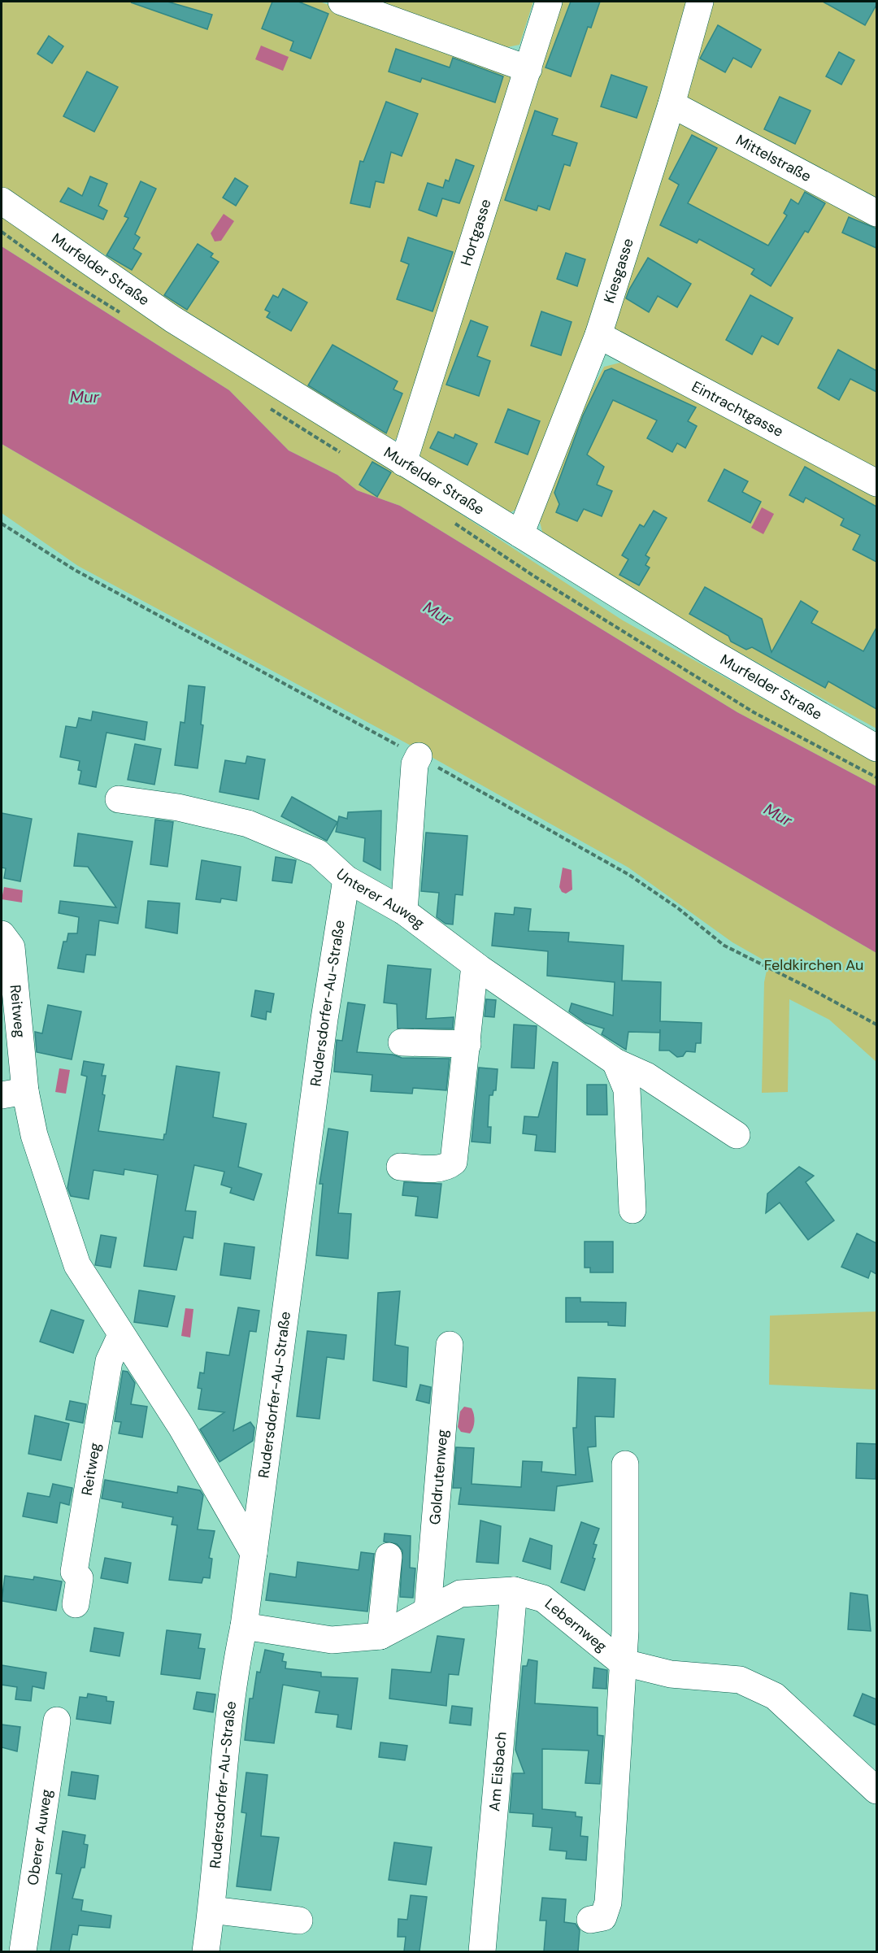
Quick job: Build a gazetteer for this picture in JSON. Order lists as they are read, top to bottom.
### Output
{
  "streets": {
    "street": [
      "Mittelstraße",
      "Hortgasse",
      "Murfelder Straße",
      "Kiesgasse",
      "Eintrachtgasse",
      "Unterer Auweg",
      "Rudersdorfer-Au-Straße",
      "Reitweg",
      "Goldrutenweg",
      "Lebernweg",
      "Am Eisbach",
      "Oberer Auweg"
    ]
  },
  "crossings": [
    ["Mittelstraße", "Kiesgasse"],
    ["Hortgasse", "Murfelder Straße"],
    ["Murfelder Straße", "Kiesgasse"],
    ["Kiesgasse", "Eintrachtgasse"],
    ["Unterer Auweg", "Rudersdorfer-Au-Straße"],
    ["Rudersdorfer-Au-Straße", "Reitweg"],
    ["Rudersdorfer-Au-Straße", "Lebernweg"],
    ["Goldrutenweg", "Lebernweg"],
    ["Lebernweg", "Am Eisbach"]
  ],
  "water": ["Mur"],
  "parks": ["Feldkirchen Au"]
}
